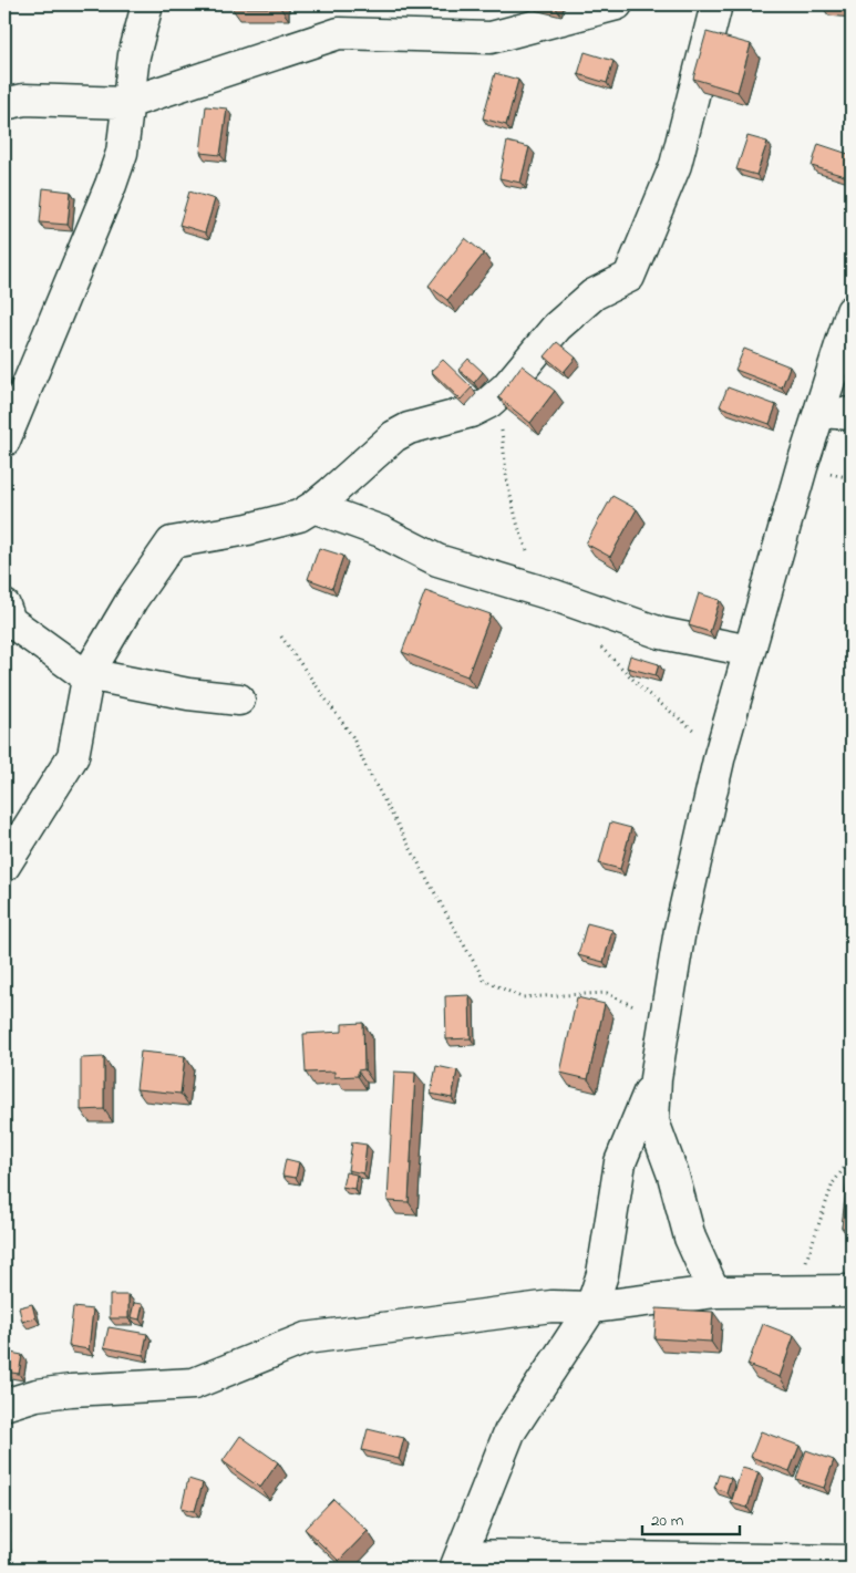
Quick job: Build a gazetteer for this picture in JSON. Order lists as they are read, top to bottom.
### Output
{
  "scale_bar": "20 m"
}
